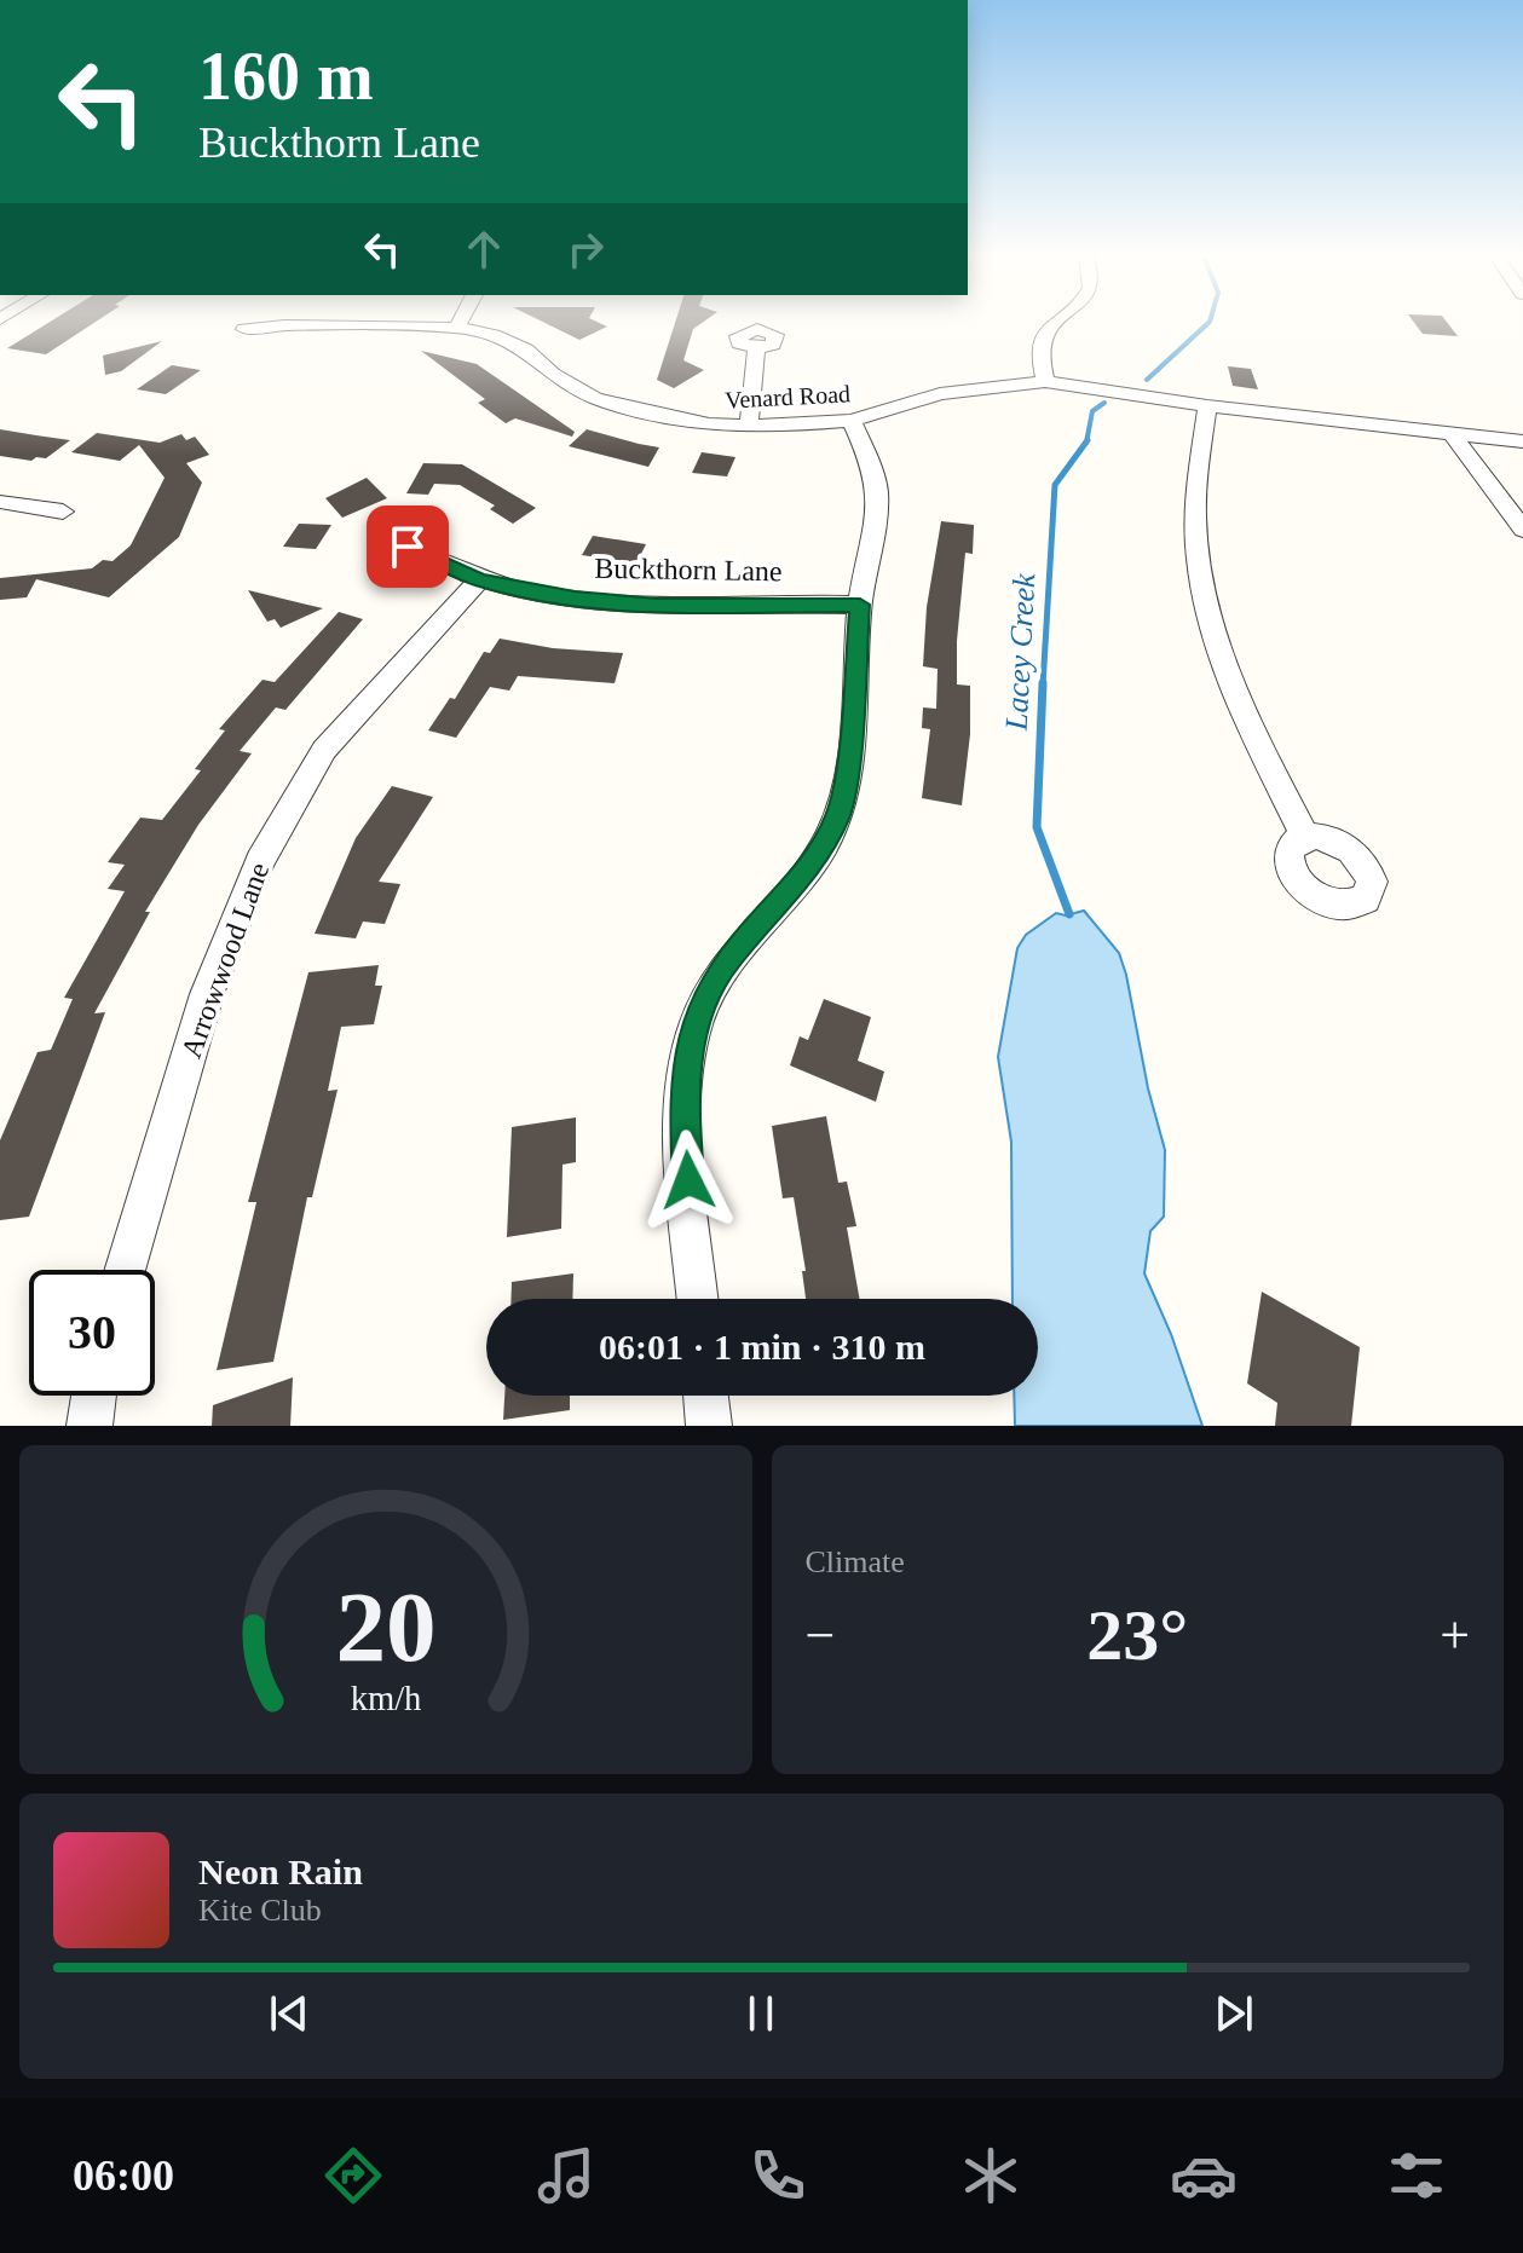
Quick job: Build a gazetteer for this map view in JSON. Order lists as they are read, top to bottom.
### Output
{
  "streets": {
    "street": ["Venard Road", "Buckthorn Lane", "Arrowwood Lane"]
  },
  "crossings": [
    ["Buckthorn Lane", "Arrowwood Lane"]
  ],
  "water": ["Lacey Creek"],
  "page": {
    "turn": ["160 m", "Buckthorn Lane"],
    "limit": "30",
    "trip": "06:01 · 1 min · 310 m",
    "tile": "Climate",
    "heat": ["−", "23°", "+"],
    "song": ["Neon Rain", "Kite Club"],
    "tabs": "06:00",
    "gauge": ["20", "km/h"]
  }
}
